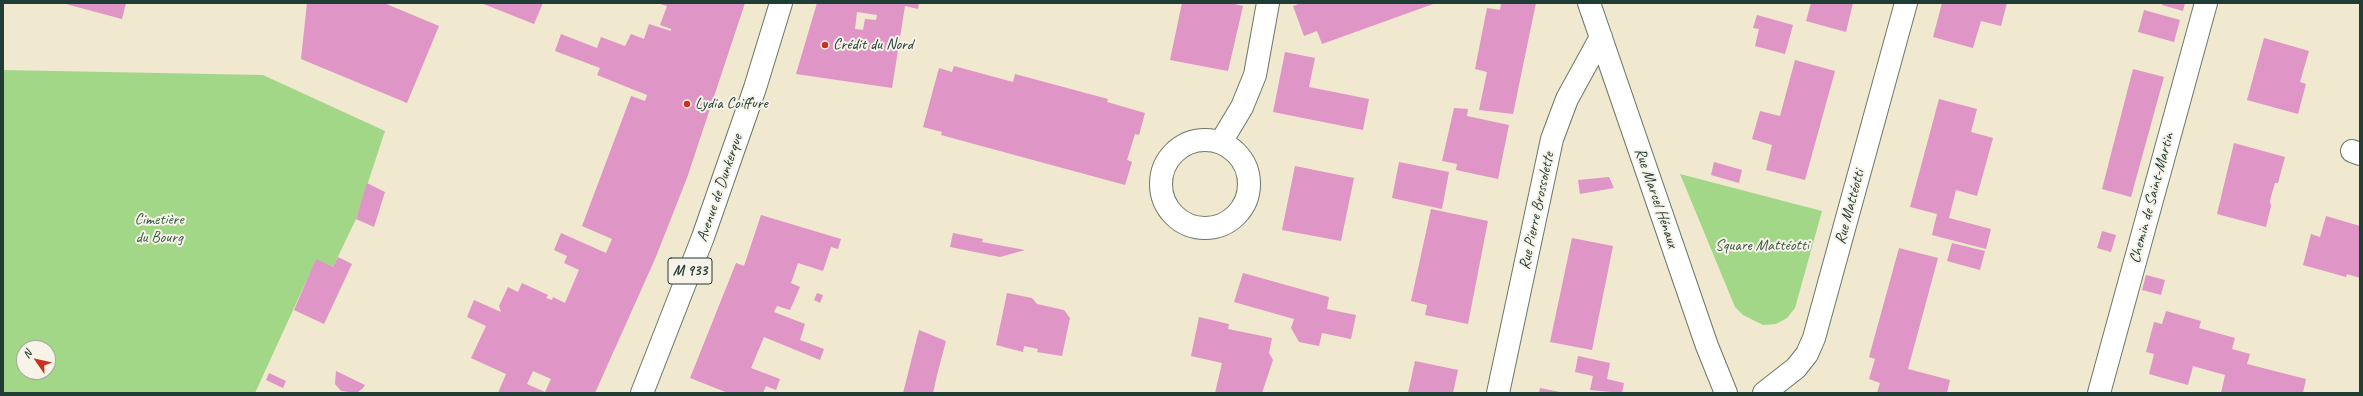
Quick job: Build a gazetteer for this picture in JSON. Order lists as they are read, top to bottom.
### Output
{
  "streets": {
    "street": [
      "Avenue de Dunkerque",
      "Rue Marcel Hénaux",
      "Chemin de Saint-Martin",
      "Rue Mattéotti",
      "Rue Pierre Brossolette",
      "M 933"
    ]
  },
  "crossings": [
    ["Rue Marcel Hénaux", "Rue Pierre Brossolette"]
  ],
  "parks": ["Cimetière du Bourg", "Square Mattéotti"],
  "places": ["Crédit du Nord", "Lydia Coiffure"],
  "north": "top left"
}
